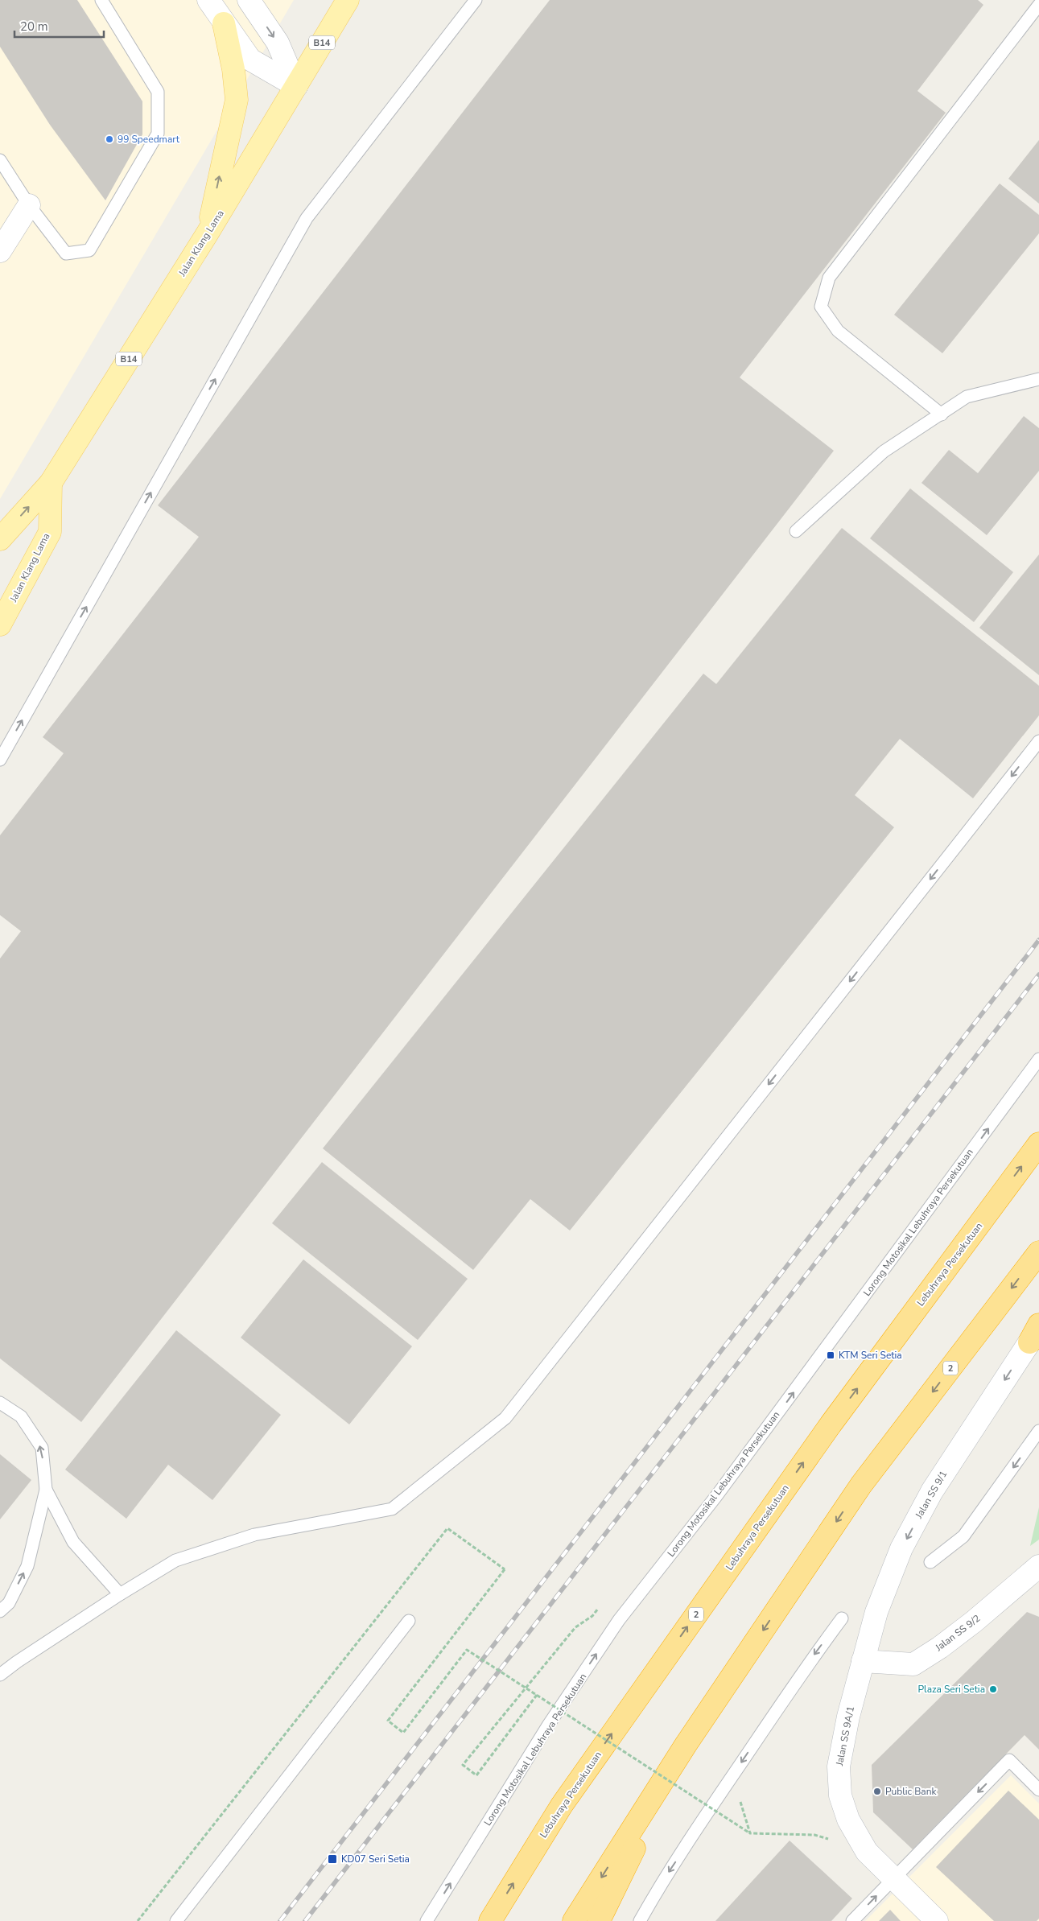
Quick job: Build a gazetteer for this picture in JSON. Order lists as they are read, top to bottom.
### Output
{
  "streets": {
    "highway": ["Lebuhraya Persekutuan", "2"],
    "main road": ["B14", "Jalan Klang Lama"],
    "street": ["Jalan SS 9/1", "Jalan SS 9/2", "Jalan SS 9A/1"],
    "lane": ["Lorong Motosikal Lebuhraya Persekutuan"]
  },
  "crossings": [
    ["Jalan SS 9/1", "Jalan SS 9/2"],
    ["Jalan SS 9/1", "Jalan SS 9A/1"],
    ["Jalan SS 9/2", "Jalan SS 9A/1"]
  ],
  "one_way": ["Lorong Motosikal Lebuhraya Persekutuan", "Jalan SS 9/1"],
  "places": {
    "other": ["99 Speedmart", "Plaza Seri Setia", "Public Bank"],
    "transit": ["KTM Seri Setia", "KD07 Seri Setia"]
  },
  "scale_bar": "20 m"
}
